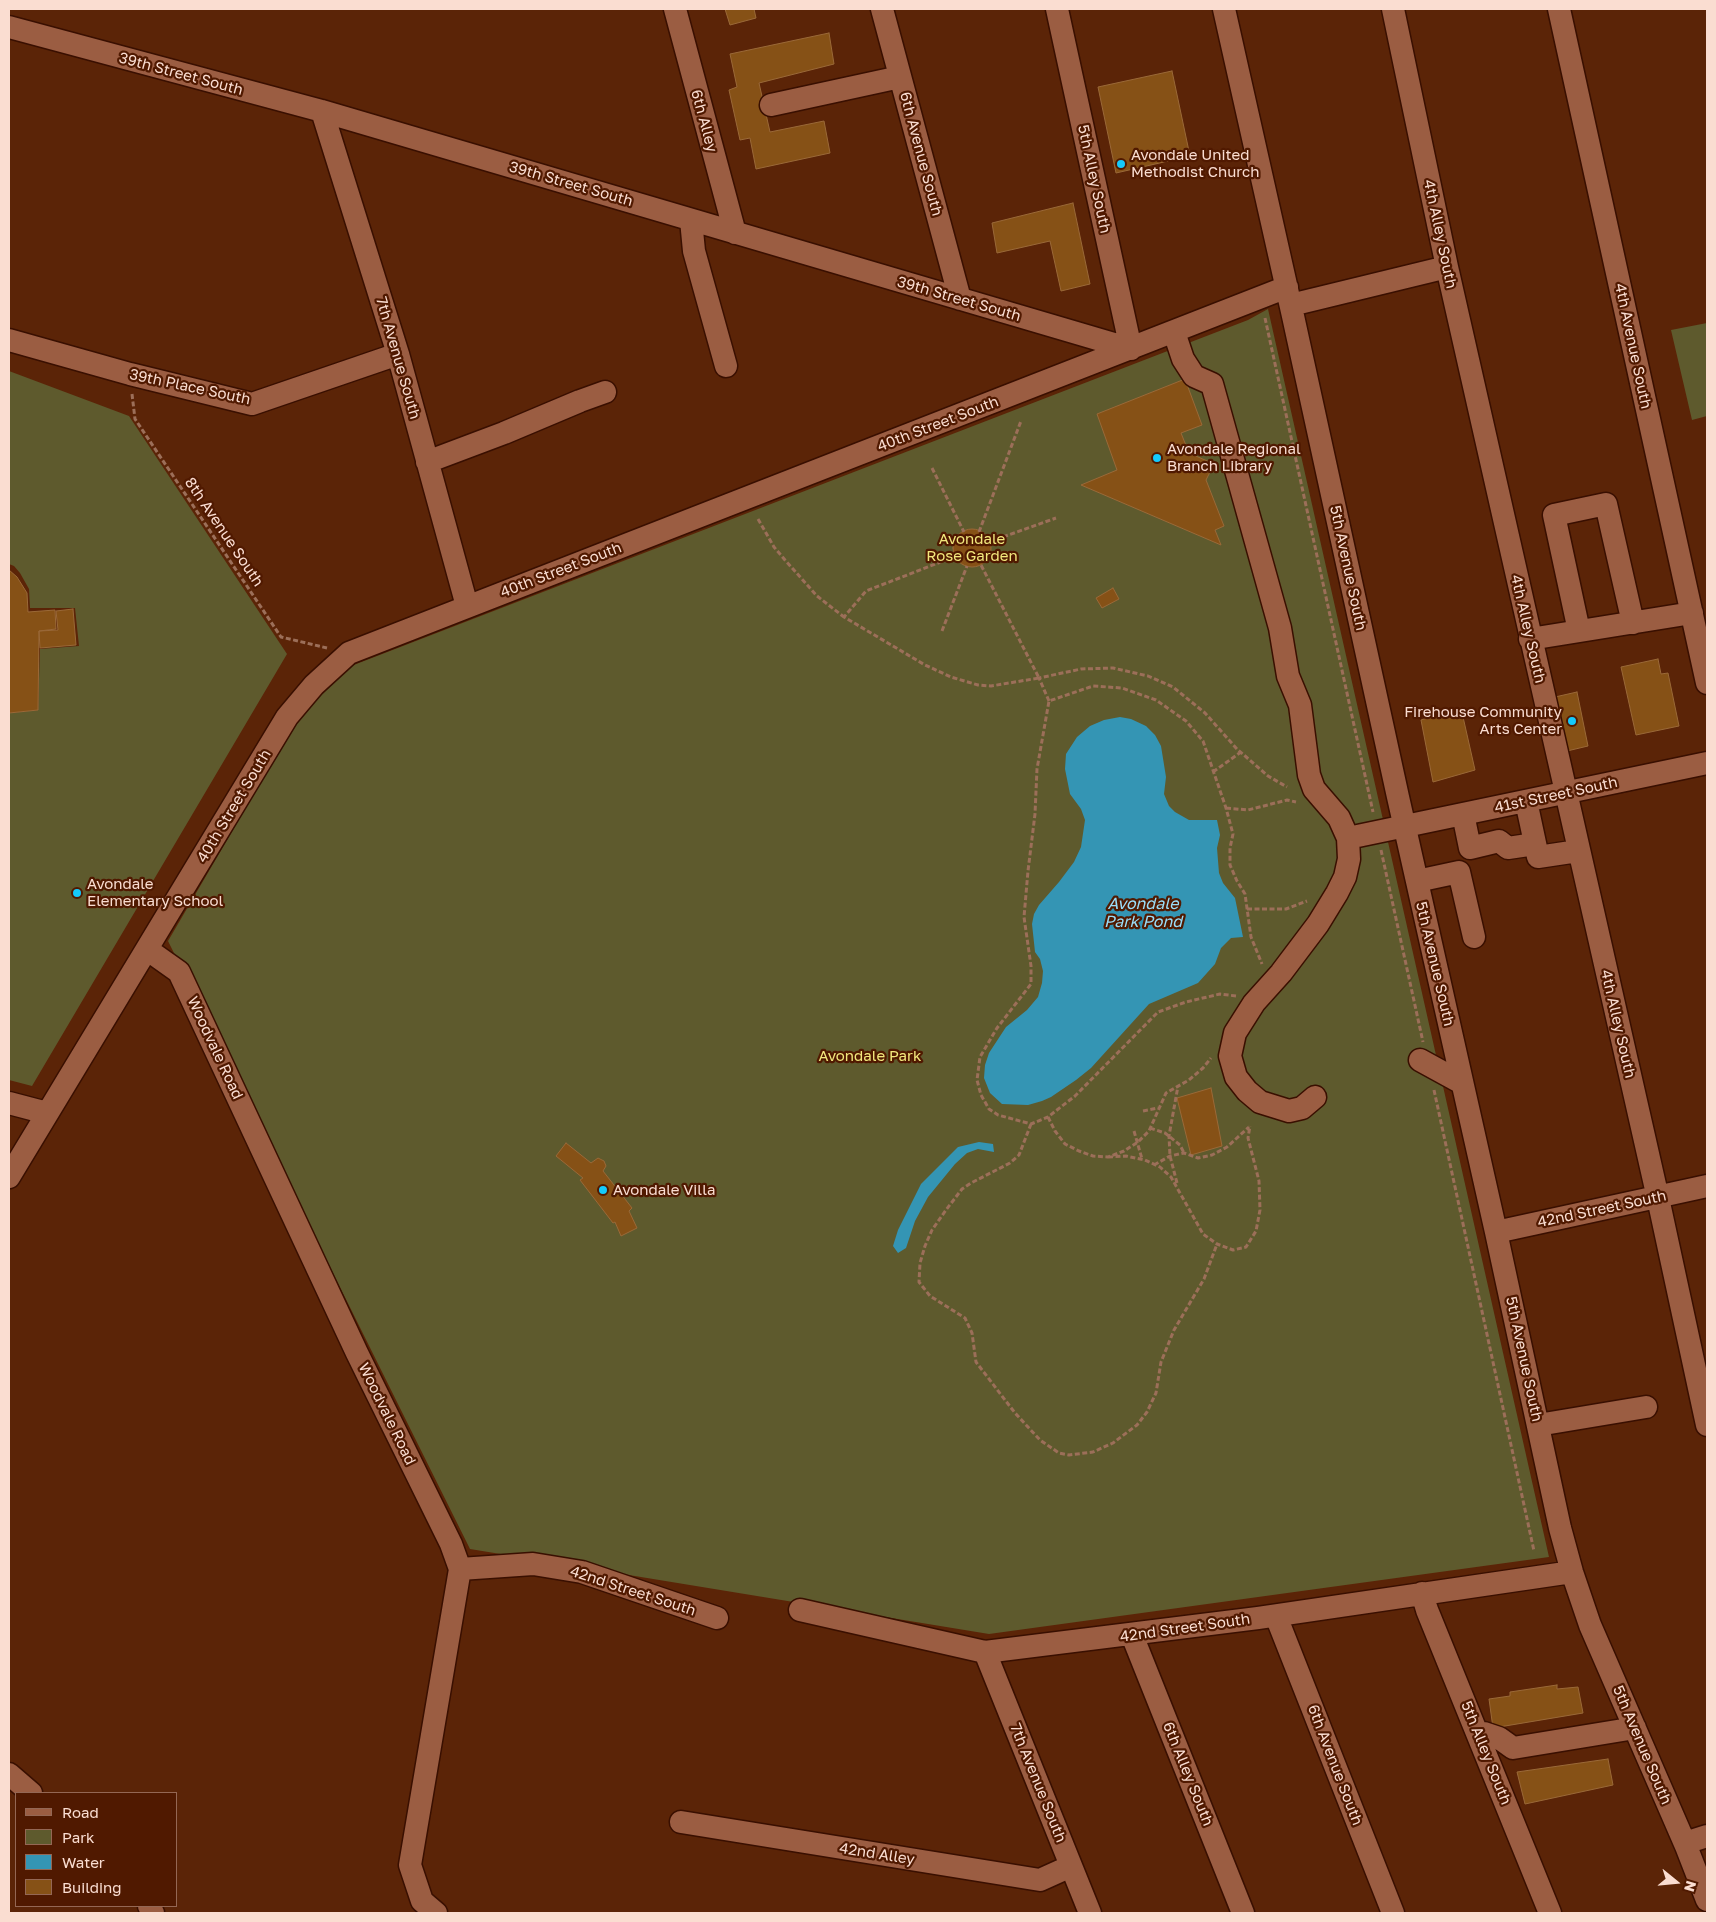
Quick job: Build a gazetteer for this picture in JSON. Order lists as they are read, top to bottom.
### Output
{
  "streets": {
    "street": [
      "39th Street South",
      "6th Alley",
      "6th Avenue South",
      "5th Alley South",
      "4th Alley South",
      "4th Avenue South",
      "7th Avenue South",
      "39th Place South",
      "40th Street South",
      "5th Avenue South",
      "41st Street South",
      "Woodvale Road",
      "42nd Street South",
      "6th Alley South",
      "42nd Alley"
    ],
    "path": ["8th Avenue South"]
  },
  "crossings": [
    ["39th Street South", "6th Alley"],
    ["39th Street South", "6th Avenue South"],
    ["39th Street South", "5th Alley South"],
    ["39th Street South", "7th Avenue South"],
    ["39th Street South", "40th Street South"],
    ["6th Avenue South", "42nd Street South"],
    ["5th Alley South", "40th Street South"],
    ["5th Alley South", "42nd Street South"],
    ["4th Alley South", "40th Street South"],
    ["4th Alley South", "41st Street South"],
    ["4th Alley South", "42nd Street South"],
    ["7th Avenue South", "39th Place South"],
    ["7th Avenue South", "40th Street South"],
    ["7th Avenue South", "42nd Street South"],
    ["7th Avenue South", "42nd Alley"],
    ["39th Place South", "8th Avenue South"],
    ["40th Street South", "8th Avenue South"],
    ["40th Street South", "5th Avenue South"],
    ["40th Street South", "Woodvale Road"],
    ["5th Avenue South", "41st Street South"],
    ["5th Avenue South", "42nd Street South"],
    ["Woodvale Road", "42nd Street South"],
    ["42nd Street South", "6th Alley South"]
  ],
  "water": ["Avondale Park Pond"],
  "parks": ["Avondale Rose Garden", "Avondale Park"],
  "places": [
    "Avondale United Methodist Church",
    "Avondale Regional Branch Library",
    "Firehouse Community Arts Center",
    "Avondale Elementary School",
    "Avondale Villa"
  ],
  "legend": [
    "Road",
    "Park",
    "Water",
    "Building"
  ],
  "north": "right"
}
